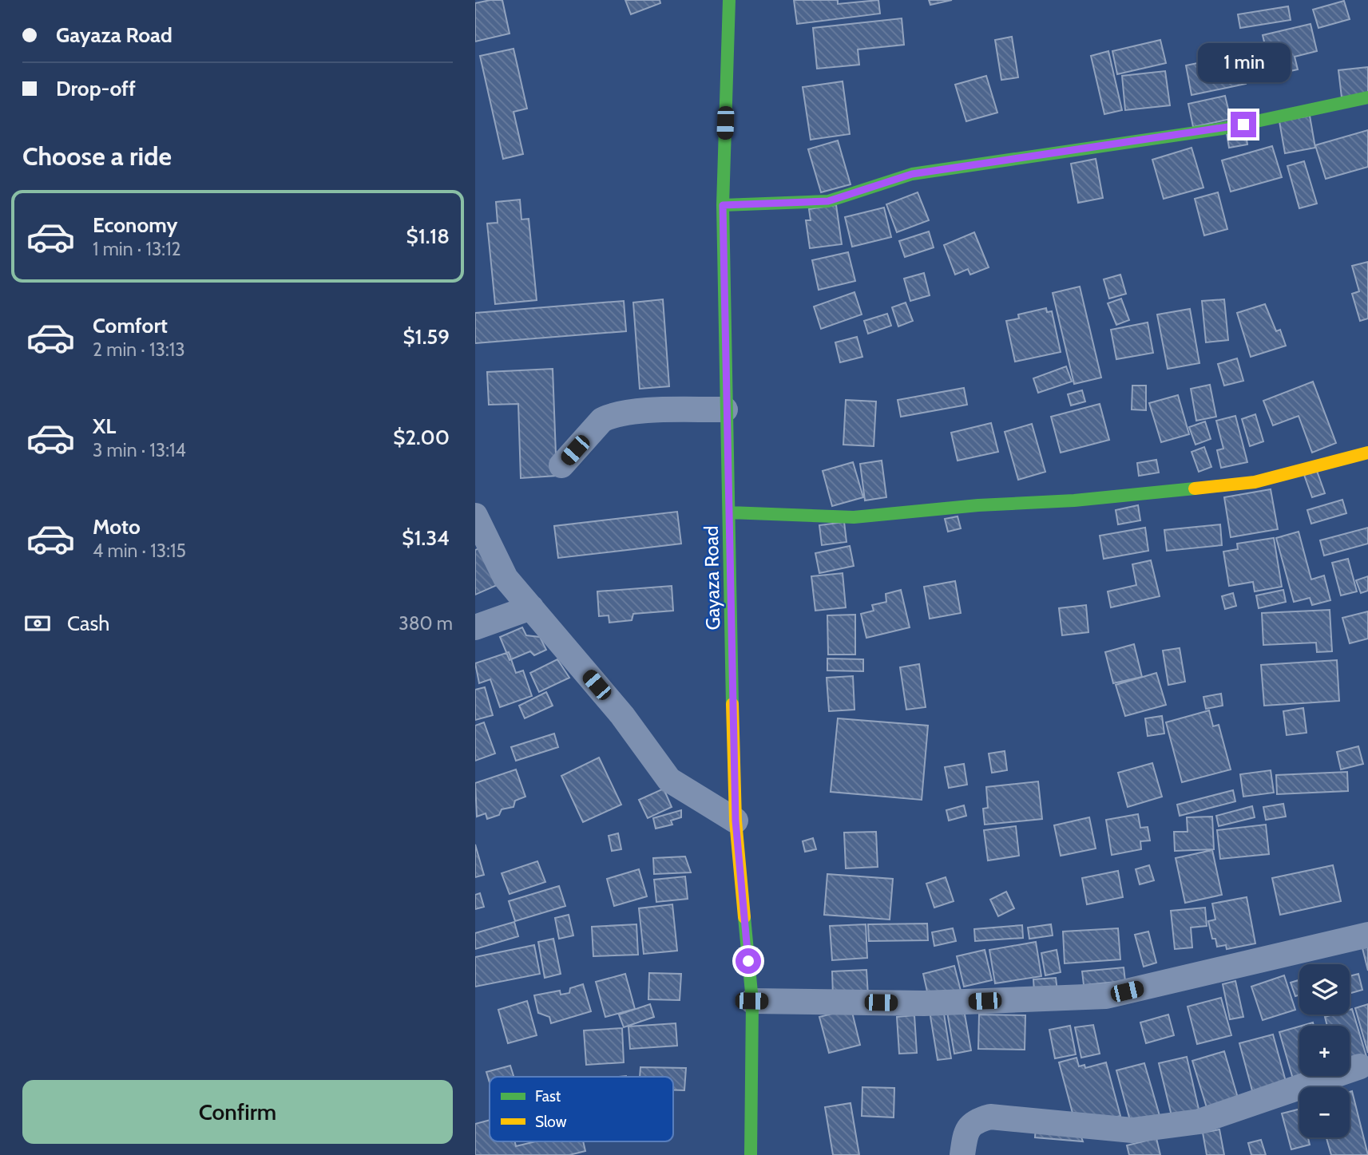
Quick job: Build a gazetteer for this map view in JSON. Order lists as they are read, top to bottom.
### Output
{
  "streets": {
    "street": ["Gayaza Road"]
  },
  "legend": ["Fast", "Slow"],
  "page": {
    "banner": ["Gayaza Road", "Drop-off"],
    "bubble": "1 min",
    "heading": "Choose a ride",
    "list": [
      {
        "name": "Economy",
        "note": "1 min · 13:12",
        "value": "$1.18"
      },
      {
        "name": "Comfort",
        "note": "2 min · 13:13",
        "value": "$1.59"
      },
      {
        "name": "XL",
        "note": "3 min · 13:14",
        "value": "$2.00"
      },
      {
        "name": "Moto",
        "note": "4 min · 13:15",
        "value": "$1.34"
      }
    ],
    "pay": ["Cash", "380 m"],
    "map_buttons": ["+", "−"],
    "buttons": "Confirm"
  }
}
